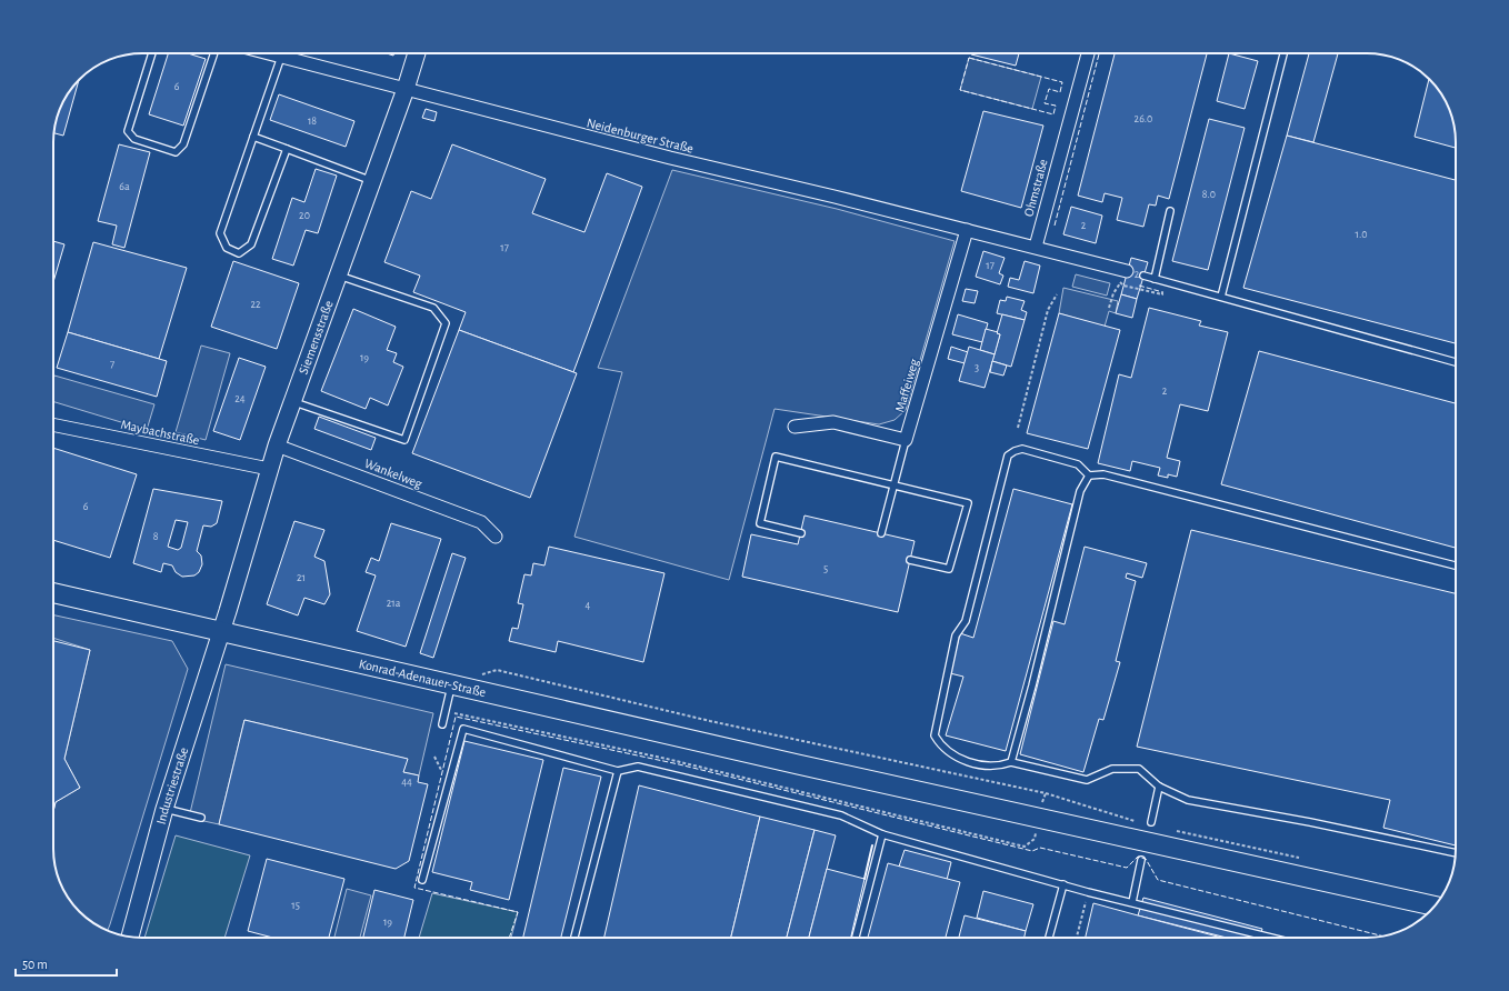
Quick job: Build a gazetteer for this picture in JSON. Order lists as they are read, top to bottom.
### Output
{
  "streets": {
    "main road": ["Siemensstraße", "Konrad-Adenauer-Straße", "Industriestraße"],
    "street": [
      "Neidenburger Straße",
      "Ohmstraße",
      "Maffeiweg",
      "Maybachstraße",
      "Wankelweg"
    ]
  },
  "crossings": [
    ["Neidenburger Straße", "Ohmstraße"],
    ["Neidenburger Straße", "Siemensstraße"],
    ["Neidenburger Straße", "Maffeiweg"],
    ["Siemensstraße", "Maybachstraße"],
    ["Siemensstraße", "Wankelweg"],
    ["Siemensstraße", "Konrad-Adenauer-Straße"],
    ["Siemensstraße", "Industriestraße"],
    ["Konrad-Adenauer-Straße", "Industriestraße"]
  ],
  "house_numbers": [
    "6",
    "26.0",
    "18",
    "6a",
    "8.0",
    "20",
    "2",
    "1.0",
    "17",
    "17",
    "2",
    "22",
    "19",
    "7",
    "3",
    "2",
    "24",
    "6",
    "8",
    "5",
    "21",
    "21a",
    "4",
    "44",
    "15",
    "19"
  ],
  "scale_bar": "50 m"
}
